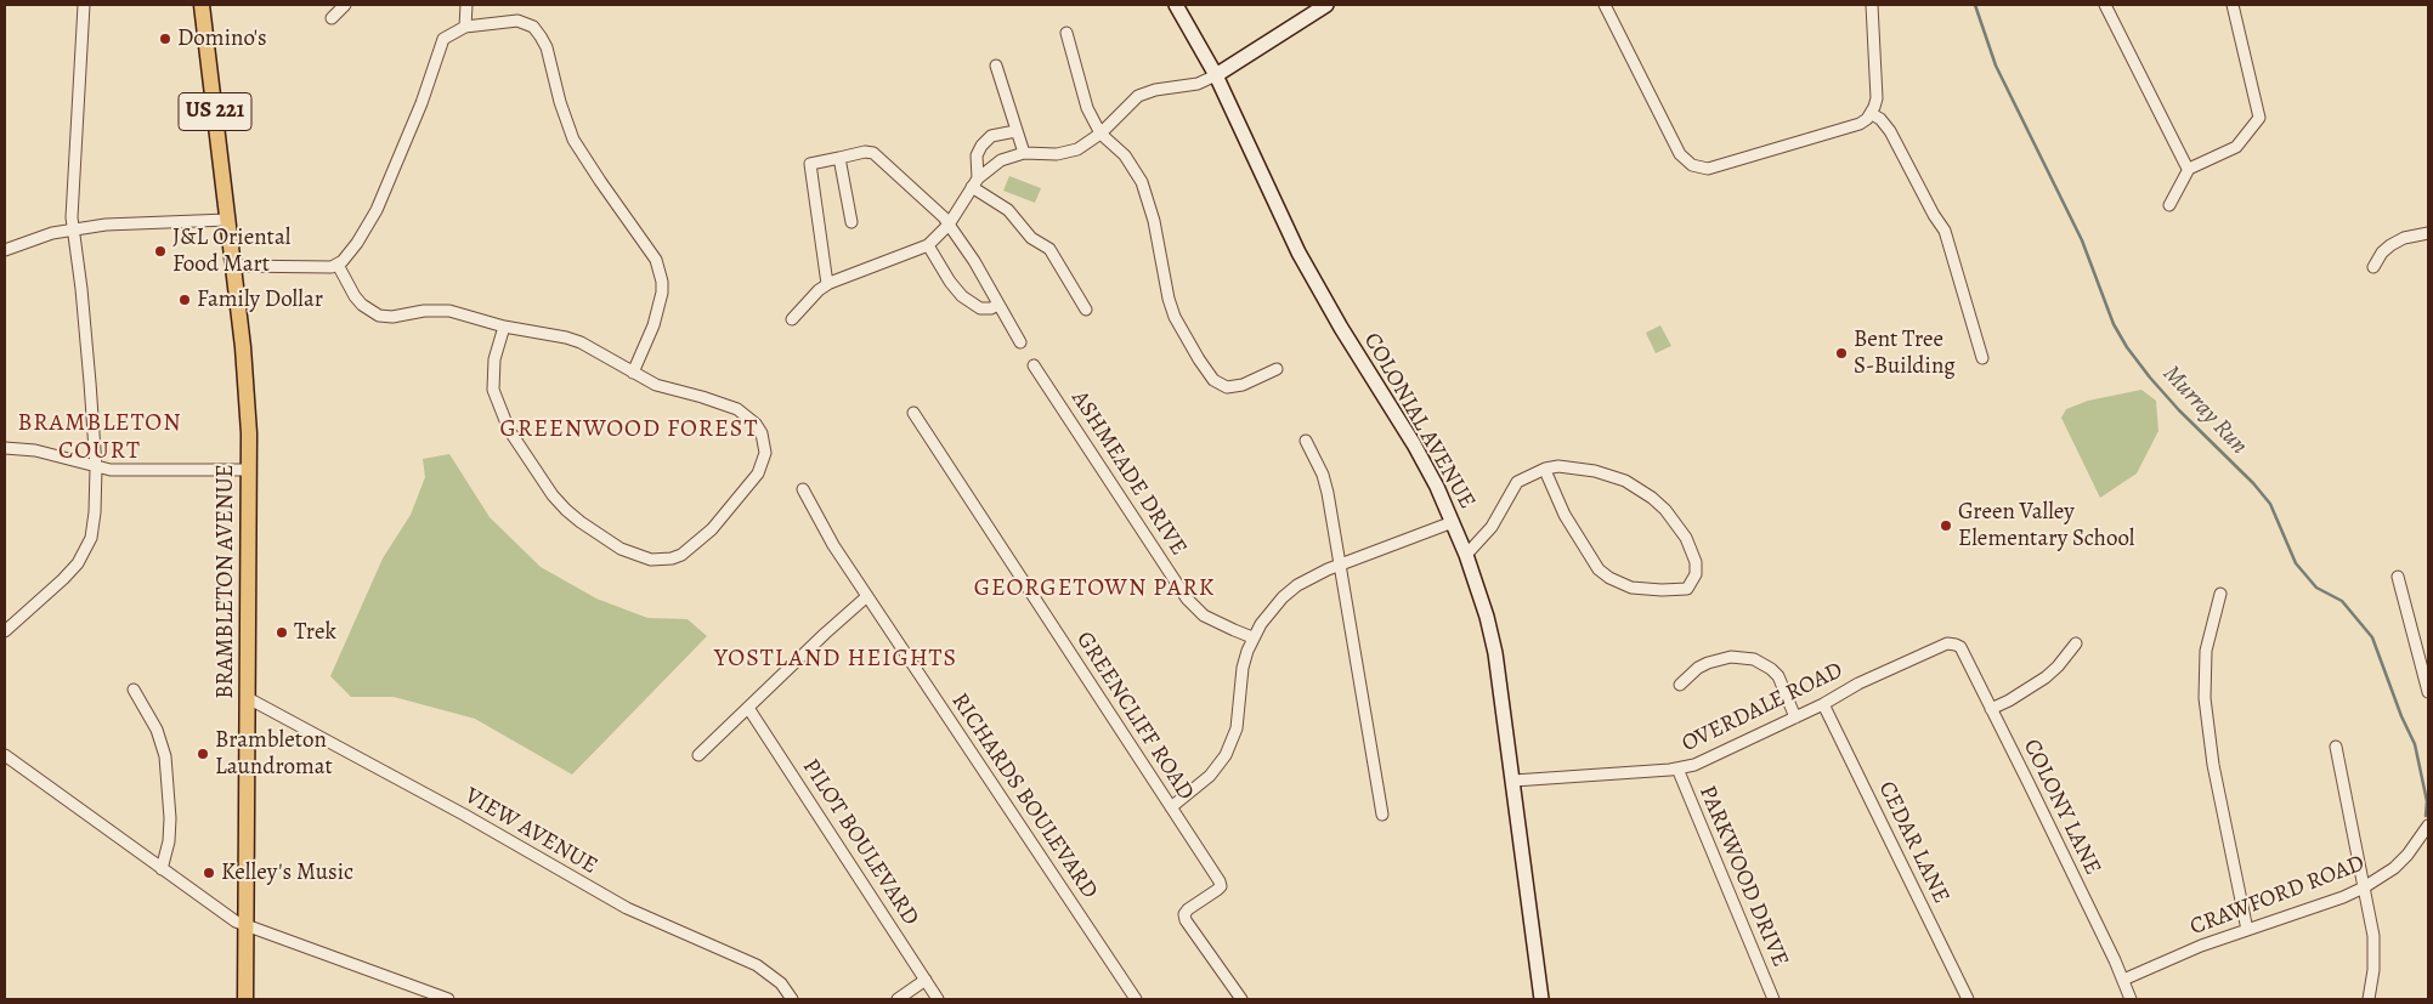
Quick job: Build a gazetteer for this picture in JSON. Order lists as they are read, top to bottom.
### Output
{
  "streets": {
    "main road": ["US 221", "COLONIAL AVENUE", "BRAMBLETON AVENUE"],
    "street": [
      "ASHMEADE DRIVE",
      "OVERDALE ROAD",
      "GREENCLIFF ROAD",
      "RICHARDS BOULEVARD",
      "COLONY LANE",
      "VIEW AVENUE",
      "PILOT BOULEVARD",
      "CEDAR LANE",
      "PARKWOOD DRIVE",
      "CRAWFORD ROAD"
    ]
  },
  "crossings": [
    ["US 221", "BRAMBLETON AVENUE"],
    ["COLONIAL AVENUE", "OVERDALE ROAD"],
    ["BRAMBLETON AVENUE", "VIEW AVENUE"],
    ["OVERDALE ROAD", "COLONY LANE"],
    ["OVERDALE ROAD", "CEDAR LANE"],
    ["OVERDALE ROAD", "PARKWOOD DRIVE"],
    ["COLONY LANE", "CRAWFORD ROAD"]
  ],
  "districts": [
    "BRAMBLETON COURT",
    "GREENWOOD FOREST",
    "GEORGETOWN PARK",
    "YOSTLAND HEIGHTS"
  ],
  "water": ["Murray Run"],
  "places": [
    "Domino's",
    "J&L Oriental Food Mart",
    "Family Dollar",
    "Bent Tree S-Building",
    "Green Valley Elementary School",
    "Trek",
    "Brambleton Laundromat",
    "Kelley's Music"
  ]
}
